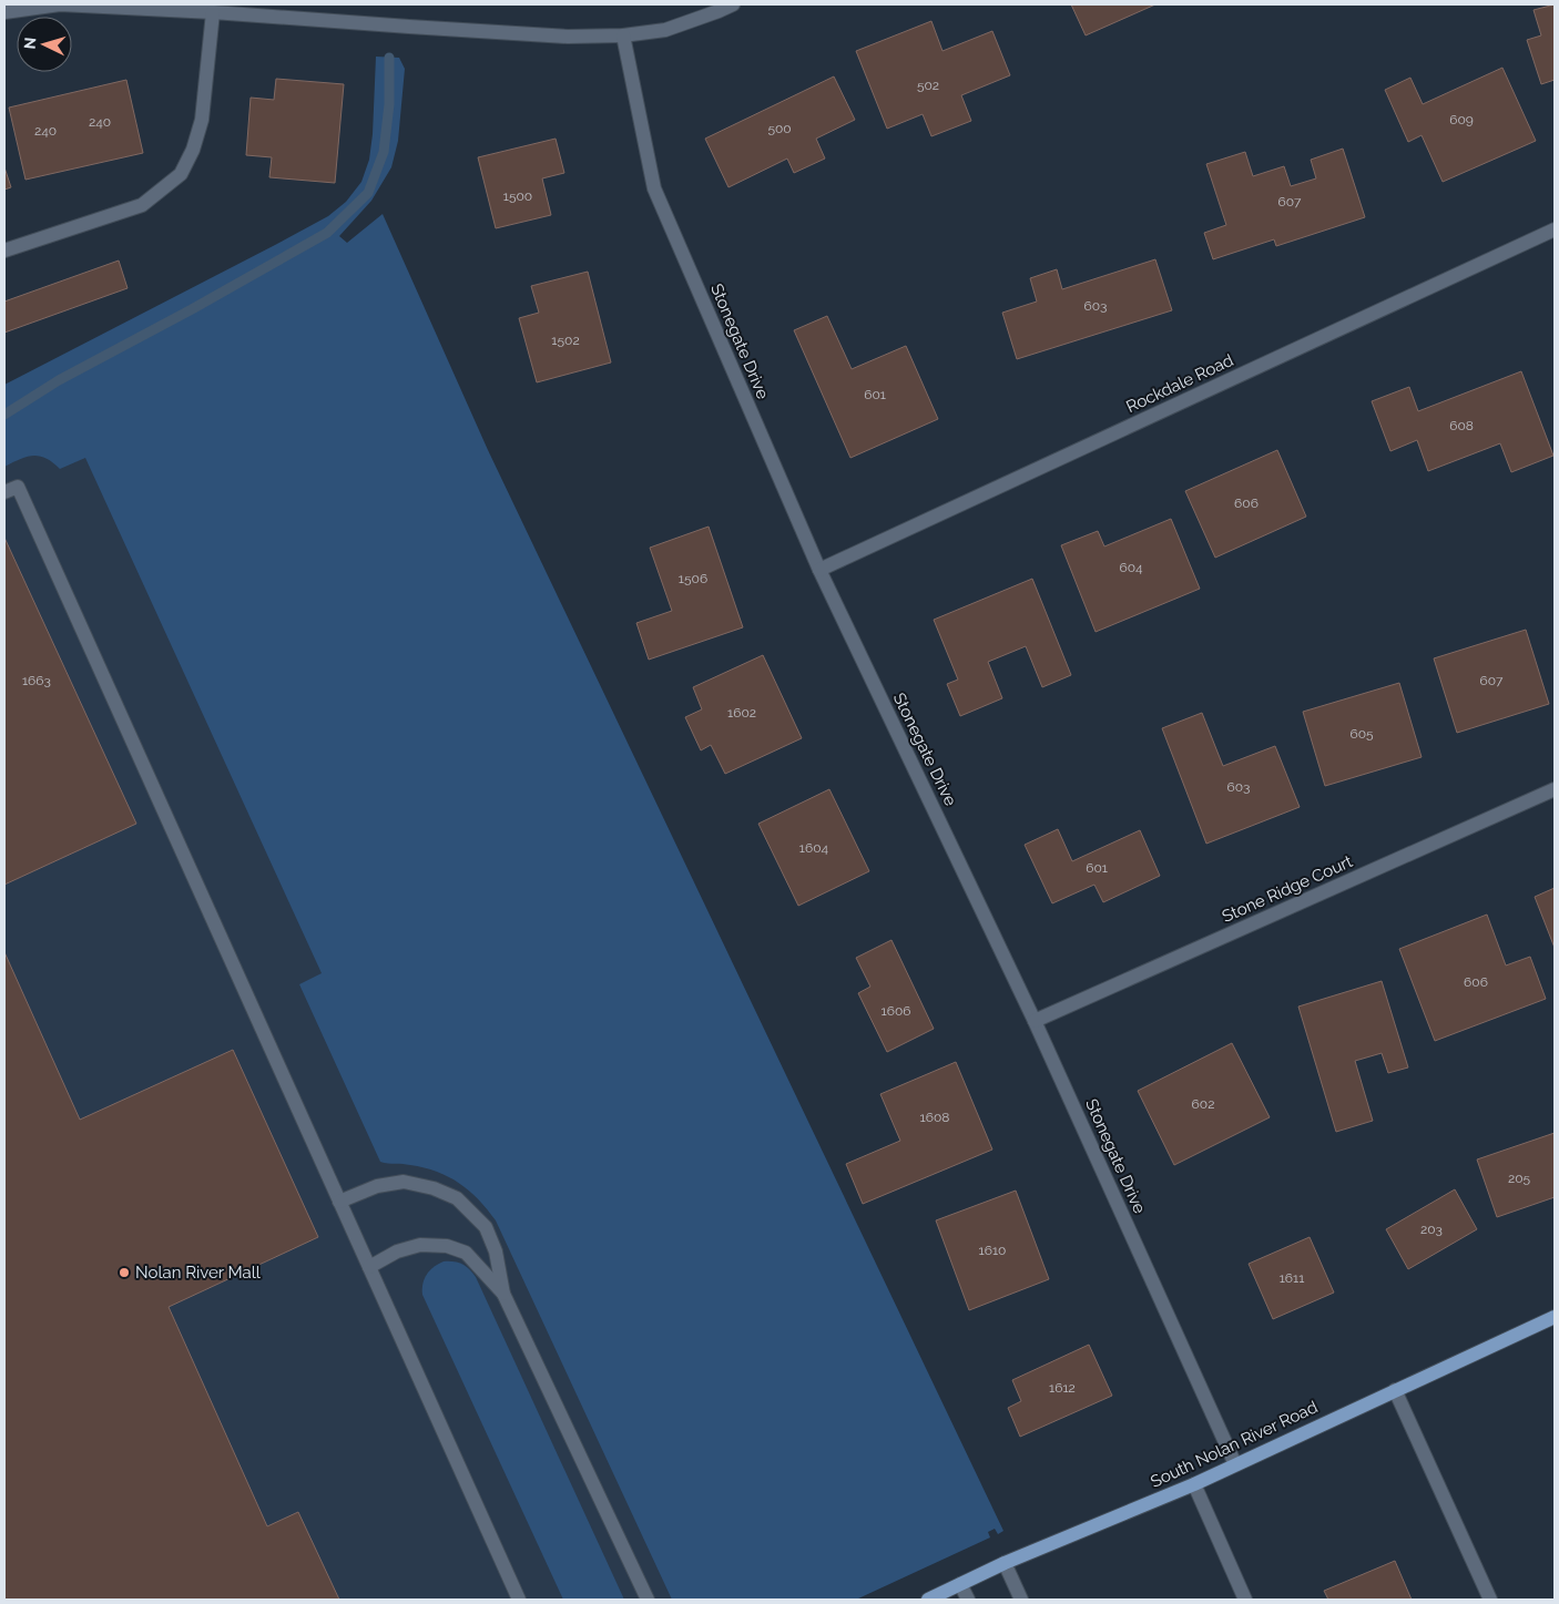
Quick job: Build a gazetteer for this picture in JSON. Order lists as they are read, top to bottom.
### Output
{
  "streets": {
    "main road": ["South Nolan River Road"],
    "street": ["Stonegate Drive", "Rockdale Road", "Stone Ridge Court"]
  },
  "crossings": [
    ["Stonegate Drive", "Rockdale Road"],
    ["Stonegate Drive", "Stone Ridge Court"],
    ["Stonegate Drive", "South Nolan River Road"]
  ],
  "places": ["Nolan River Mall"],
  "house_numbers": [
    "502",
    "609",
    "240",
    "500",
    "240",
    "1500",
    "607",
    "603",
    "1502",
    "601",
    "608",
    "606",
    "604",
    "1506",
    "1663",
    "607",
    "1602",
    "605",
    "603",
    "1604",
    "601",
    "606",
    "1606",
    "602",
    "1608",
    "205",
    "203",
    "1610",
    "1611",
    "1612"
  ],
  "north": "left"
}
